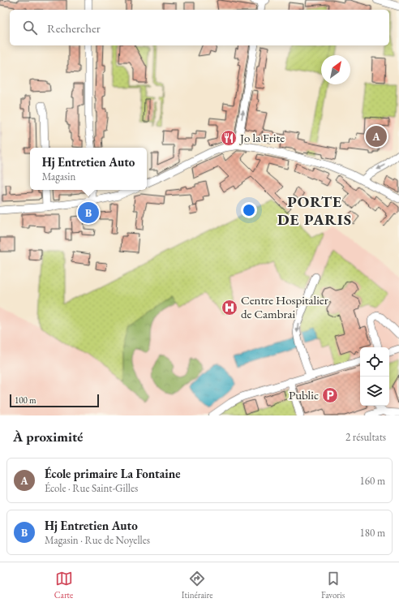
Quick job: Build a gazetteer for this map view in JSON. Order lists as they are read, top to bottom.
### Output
{
  "districts": ["PORTE DE PARIS"],
  "places": {
    "restaurant": ["Jo la Frite"],
    "hospital": ["Centre Hospitalier de Cambrai"],
    "parking": ["Public"]
  },
  "scale_bar": "100 m",
  "north": "top right",
  "page": {
    "search": "Rechercher",
    "pins": ["A", "B"],
    "popup": ["Hj Entretien Auto", "Magasin"],
    "scale": "100 m",
    "heading": ["À proximité", "2 résultats"],
    "list": [
      {
        "mark": "A",
        "name": "École primaire La Fontaine",
        "note": "École · Rue Saint-Gilles",
        "value": "160 m"
      },
      {
        "mark": "B",
        "name": "Hj Entretien Auto",
        "note": "Magasin · Rue de Noyelles",
        "value": "180 m"
      }
    ],
    "nav": ["Carte", "Itinéraire", "Favoris"]
  }
}
